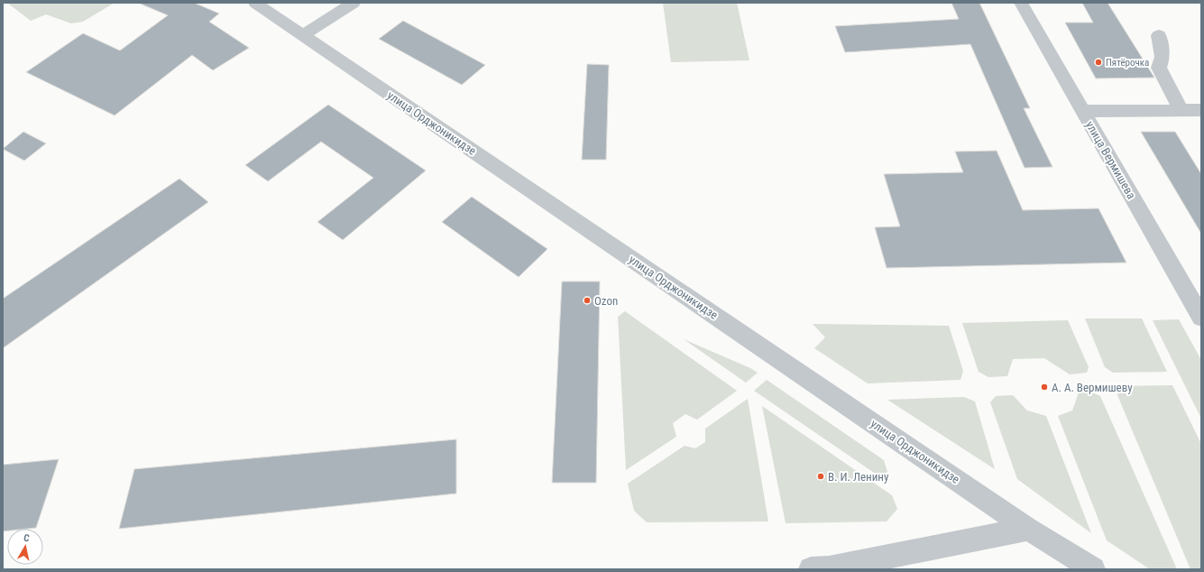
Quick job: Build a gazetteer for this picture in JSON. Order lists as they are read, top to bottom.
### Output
{
  "streets": {
    "street": ["улица Орджоникидзе", "улица Вермишева"]
  },
  "places": [
    "Пятёрочка",
    "Ozon",
    "А. А. Вермишеву",
    "В. И. Ленину"
  ],
  "north": "top"
}
